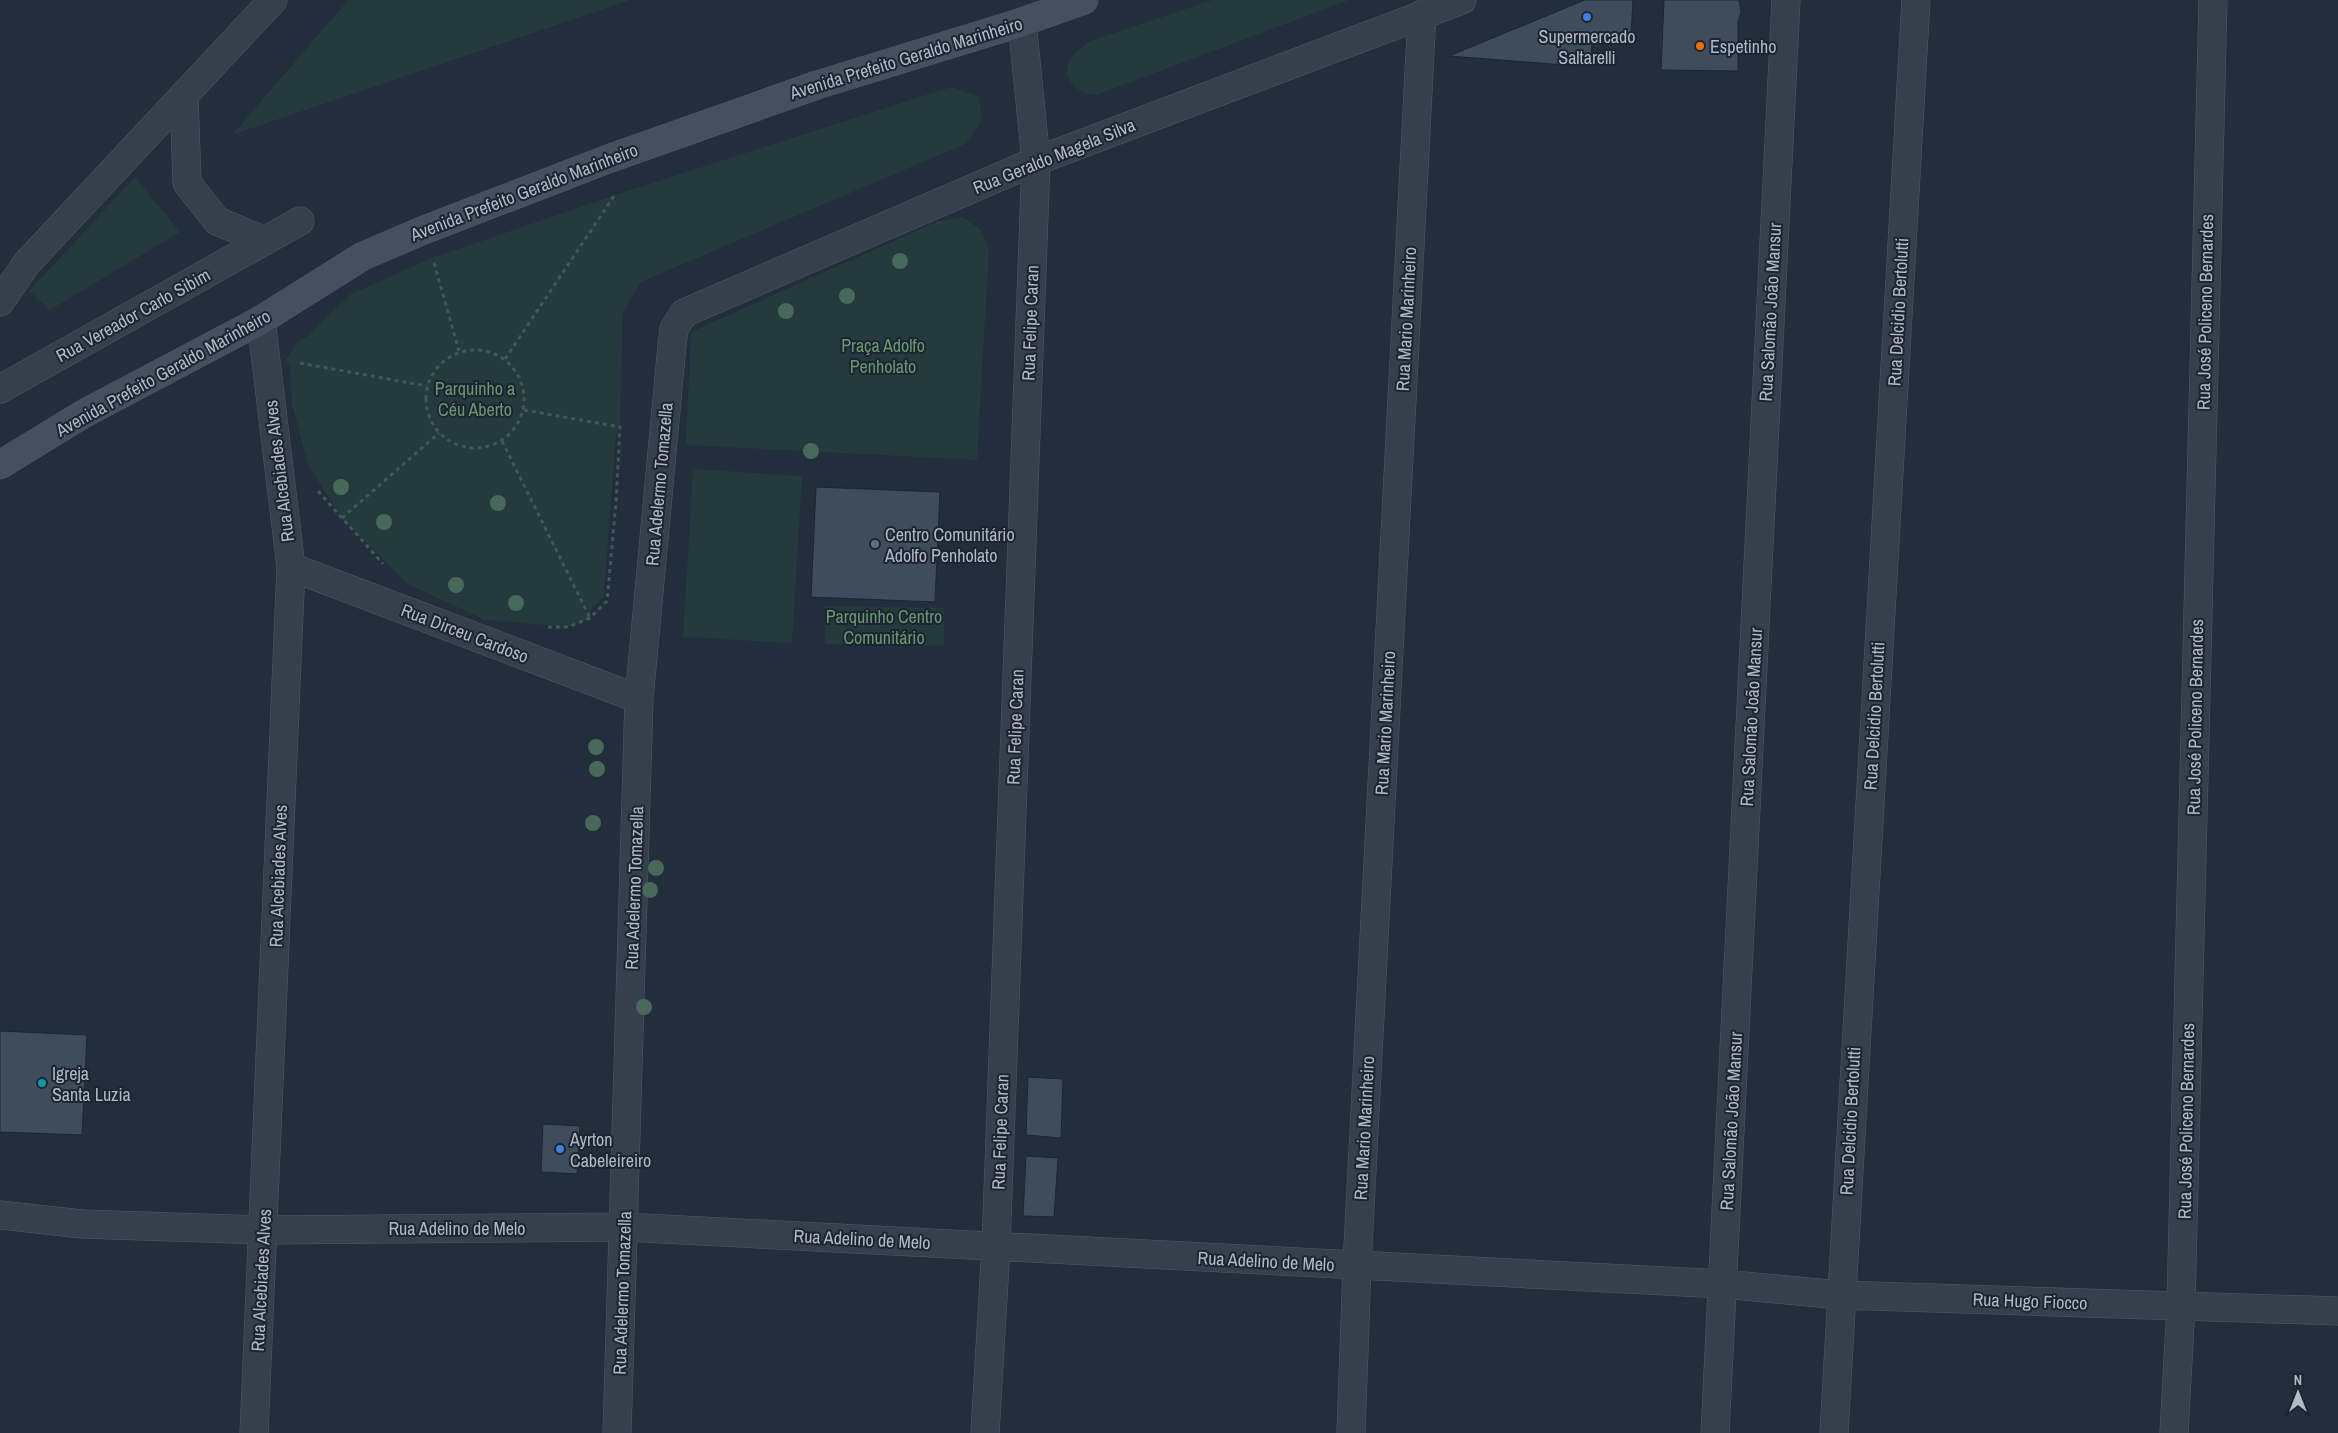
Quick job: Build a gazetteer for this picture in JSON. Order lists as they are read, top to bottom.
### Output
{
  "streets": {
    "main road": ["Avenida Prefeito Geraldo Marinheiro"],
    "street": [
      "Rua Geraldo Magela Silva",
      "Rua Salomão João Mansur",
      "Rua Delcidio Bertolutti",
      "Rua José Policeno Bernardes",
      "Rua Vereador Carlo Sibim",
      "Rua Mario Marinheiro",
      "Rua Felipe Caran",
      "Rua Alcebiades Alves",
      "Rua Adelermo Tomazella",
      "Rua Dirceu Cardoso",
      "Rua Adelino de Melo",
      "Rua Hugo Fiocco"
    ]
  },
  "crossings": [
    ["Avenida Prefeito Geraldo Marinheiro", "Rua Felipe Caran"],
    ["Avenida Prefeito Geraldo Marinheiro", "Rua Alcebiades Alves"],
    ["Rua Geraldo Magela Silva", "Rua Mario Marinheiro"],
    ["Rua Geraldo Magela Silva", "Rua Felipe Caran"],
    ["Rua Geraldo Magela Silva", "Rua Adelermo Tomazella"],
    ["Rua Salomão João Mansur", "Rua Adelino de Melo"],
    ["Rua Salomão João Mansur", "Rua Hugo Fiocco"],
    ["Rua Delcidio Bertolutti", "Rua Hugo Fiocco"],
    ["Rua José Policeno Bernardes", "Rua Hugo Fiocco"],
    ["Rua Mario Marinheiro", "Rua Adelino de Melo"],
    ["Rua Felipe Caran", "Rua Adelino de Melo"],
    ["Rua Alcebiades Alves", "Rua Dirceu Cardoso"],
    ["Rua Alcebiades Alves", "Rua Adelino de Melo"],
    ["Rua Adelermo Tomazella", "Rua Dirceu Cardoso"],
    ["Rua Adelermo Tomazella", "Rua Adelino de Melo"],
    ["Rua Adelino de Melo", "Rua Hugo Fiocco"]
  ],
  "parks": ["Praça Adolfo Penholato", "Parquinho a Céu Aberto", "Parquinho Centro Comunitário"],
  "places": [
    "Supermercado Saltarelli",
    "Espetinho",
    "Centro Comunitário Adolfo Penholato",
    "Igreja Santa Luzia",
    "Ayrton Cabeleireiro"
  ],
  "north": "top"
}
